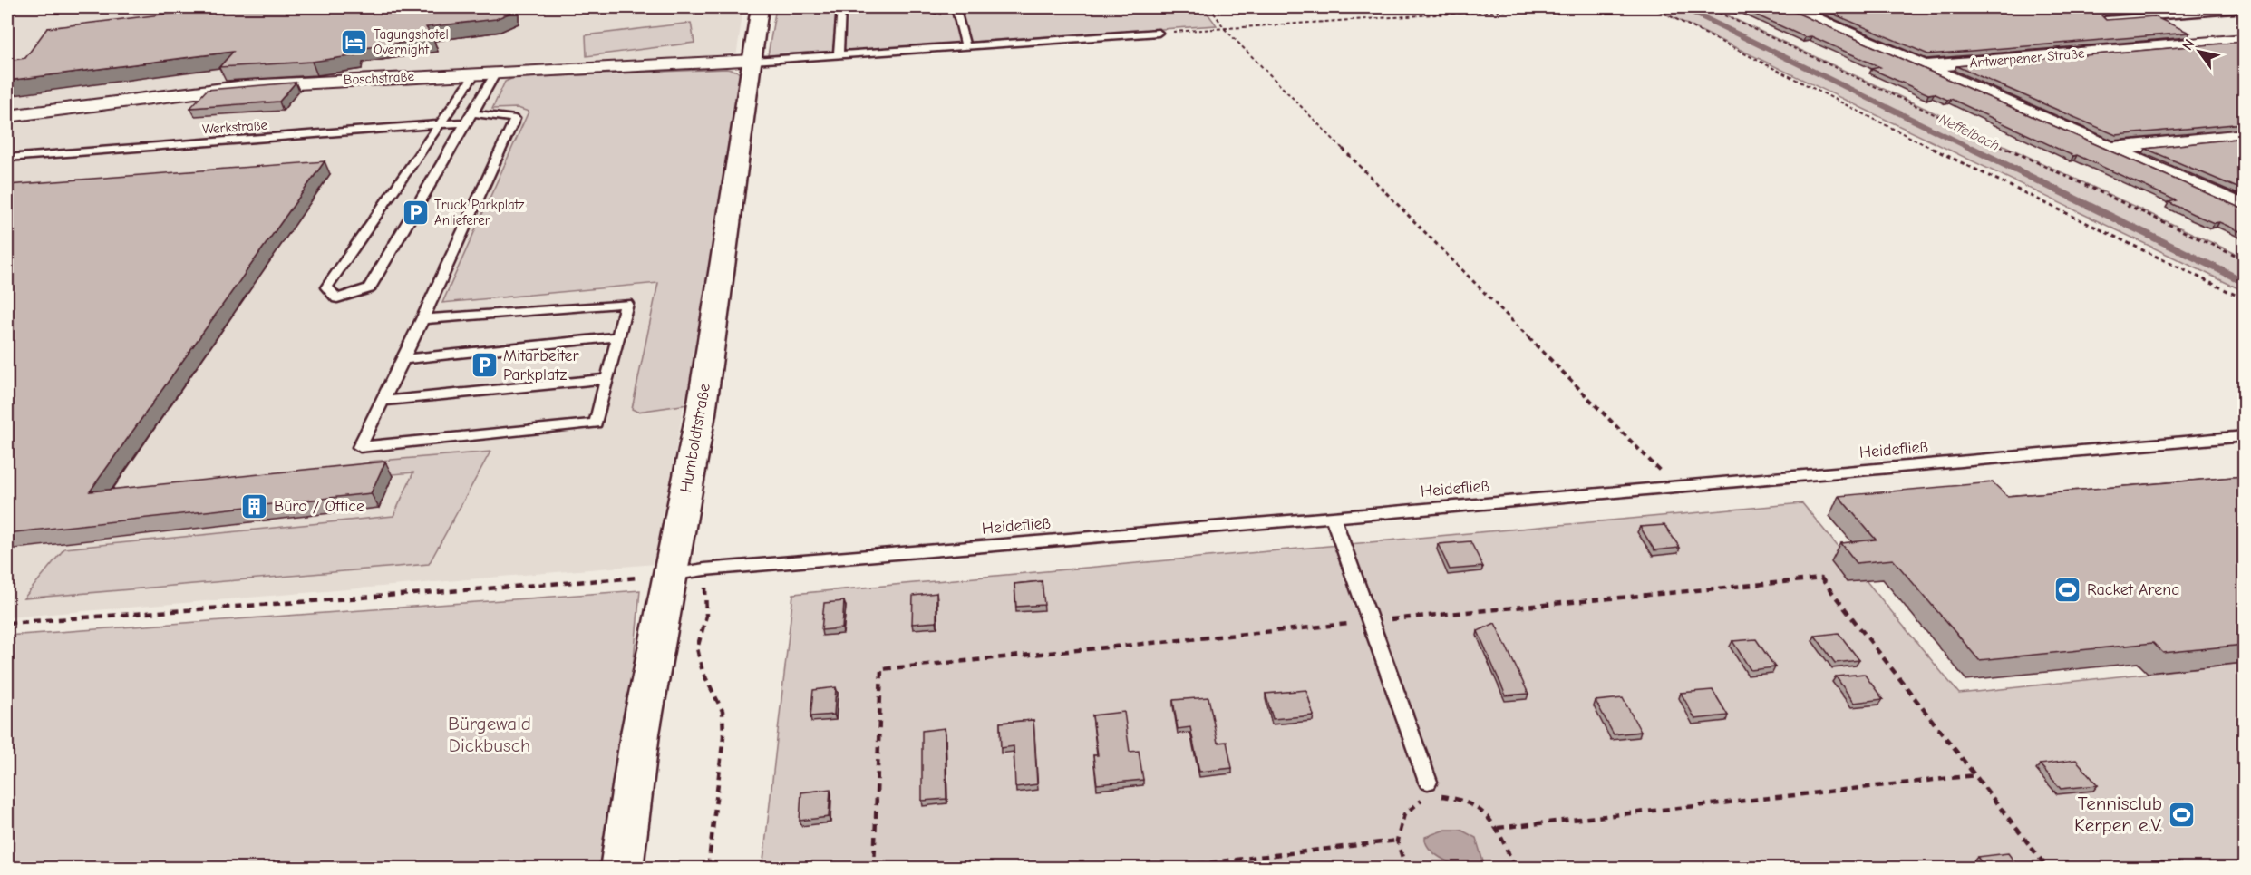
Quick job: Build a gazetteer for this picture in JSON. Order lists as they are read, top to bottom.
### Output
{
  "streets": {
    "street": ["Antwerpener Straße", "Boschstraße", "Humboldtstraße"],
    "lane": ["Werkstraße", "Heidefließ"]
  },
  "crossings": [
    ["Boschstraße", "Humboldtstraße"],
    ["Humboldtstraße", "Heidefließ"]
  ],
  "water": ["Neffelbach"],
  "parks": ["Bürgewald Dickbusch"],
  "places": {
    "hotel": ["Tagungshotel Overnight"],
    "parking": ["Truck Parkplatz Anlieferer", "Mitarbeiter Parkplatz"],
    "building": ["Büro / Office"],
    "sports": ["Racket Arena", "Tennisclub Kerpen e.V."]
  },
  "north": "top left"
}
